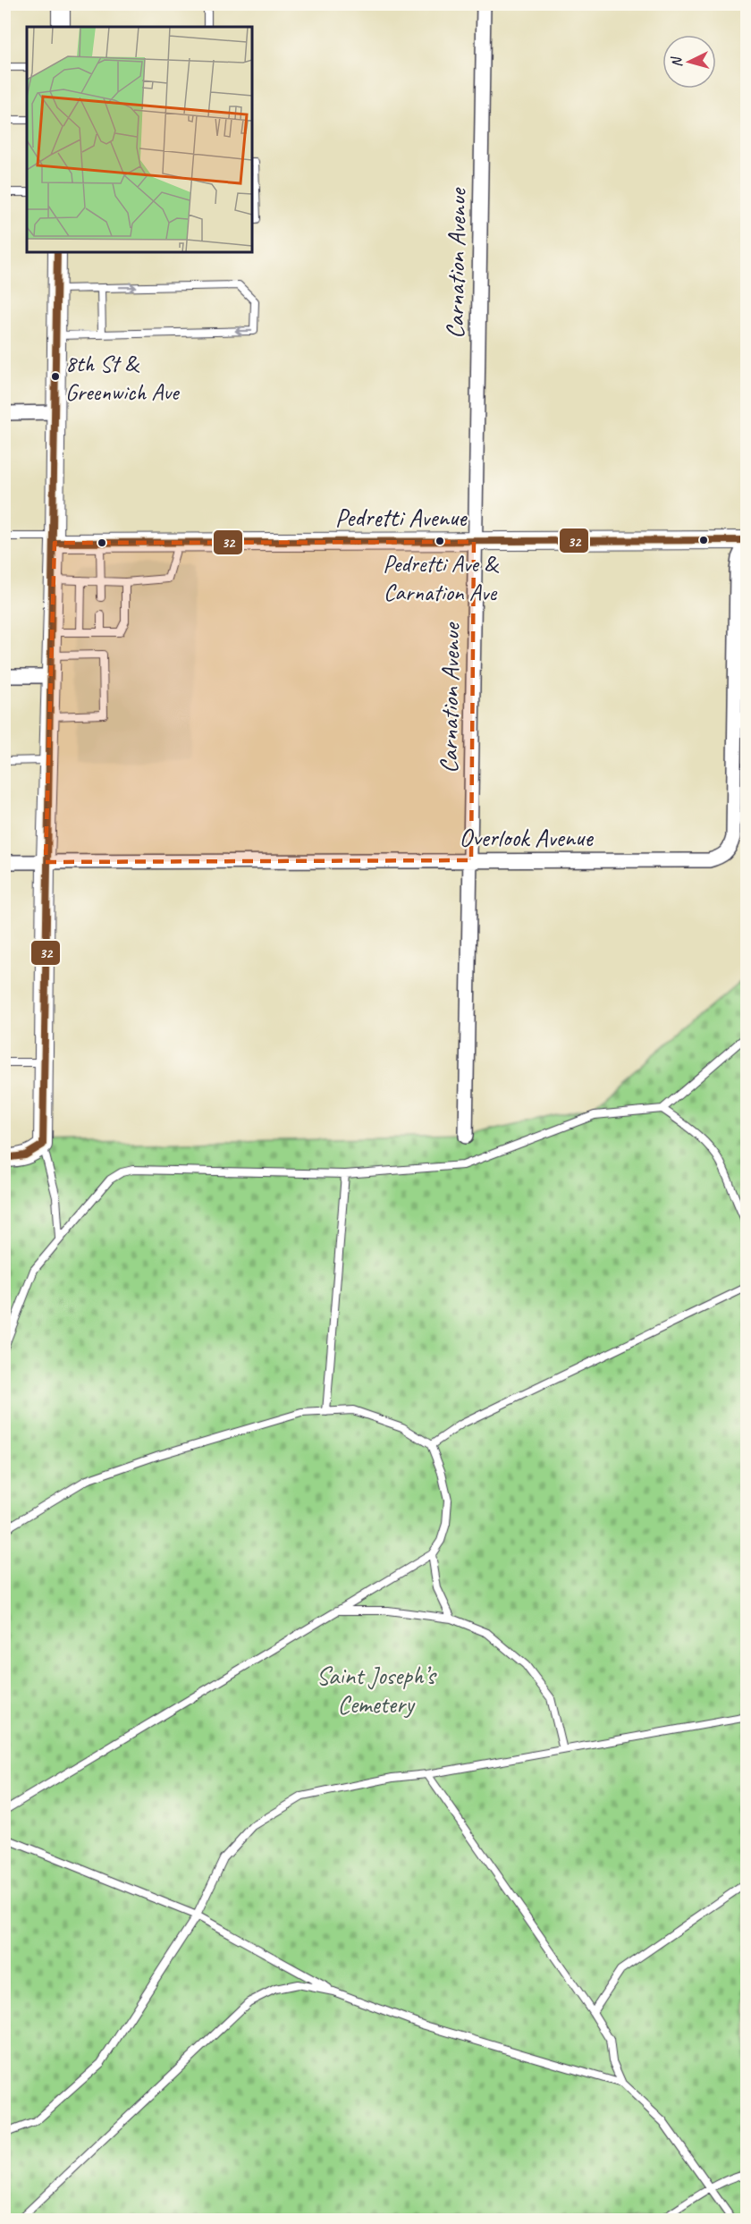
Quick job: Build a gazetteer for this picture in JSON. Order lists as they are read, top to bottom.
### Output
{
  "streets": {
    "street": ["Carnation Avenue", "Pedretti Avenue", "Overlook Avenue"]
  },
  "crossings": [
    ["Carnation Avenue", "Pedretti Avenue"],
    ["Carnation Avenue", "Overlook Avenue"],
    ["Pedretti Avenue", "Overlook Avenue"]
  ],
  "parks": ["Saint Joseph’s Cemetery"],
  "places": ["8th St & Greenwich Ave", "Pedretti Ave & Carnation Ave"],
  "lines": ["transit line 32"],
  "north": "left"
}
